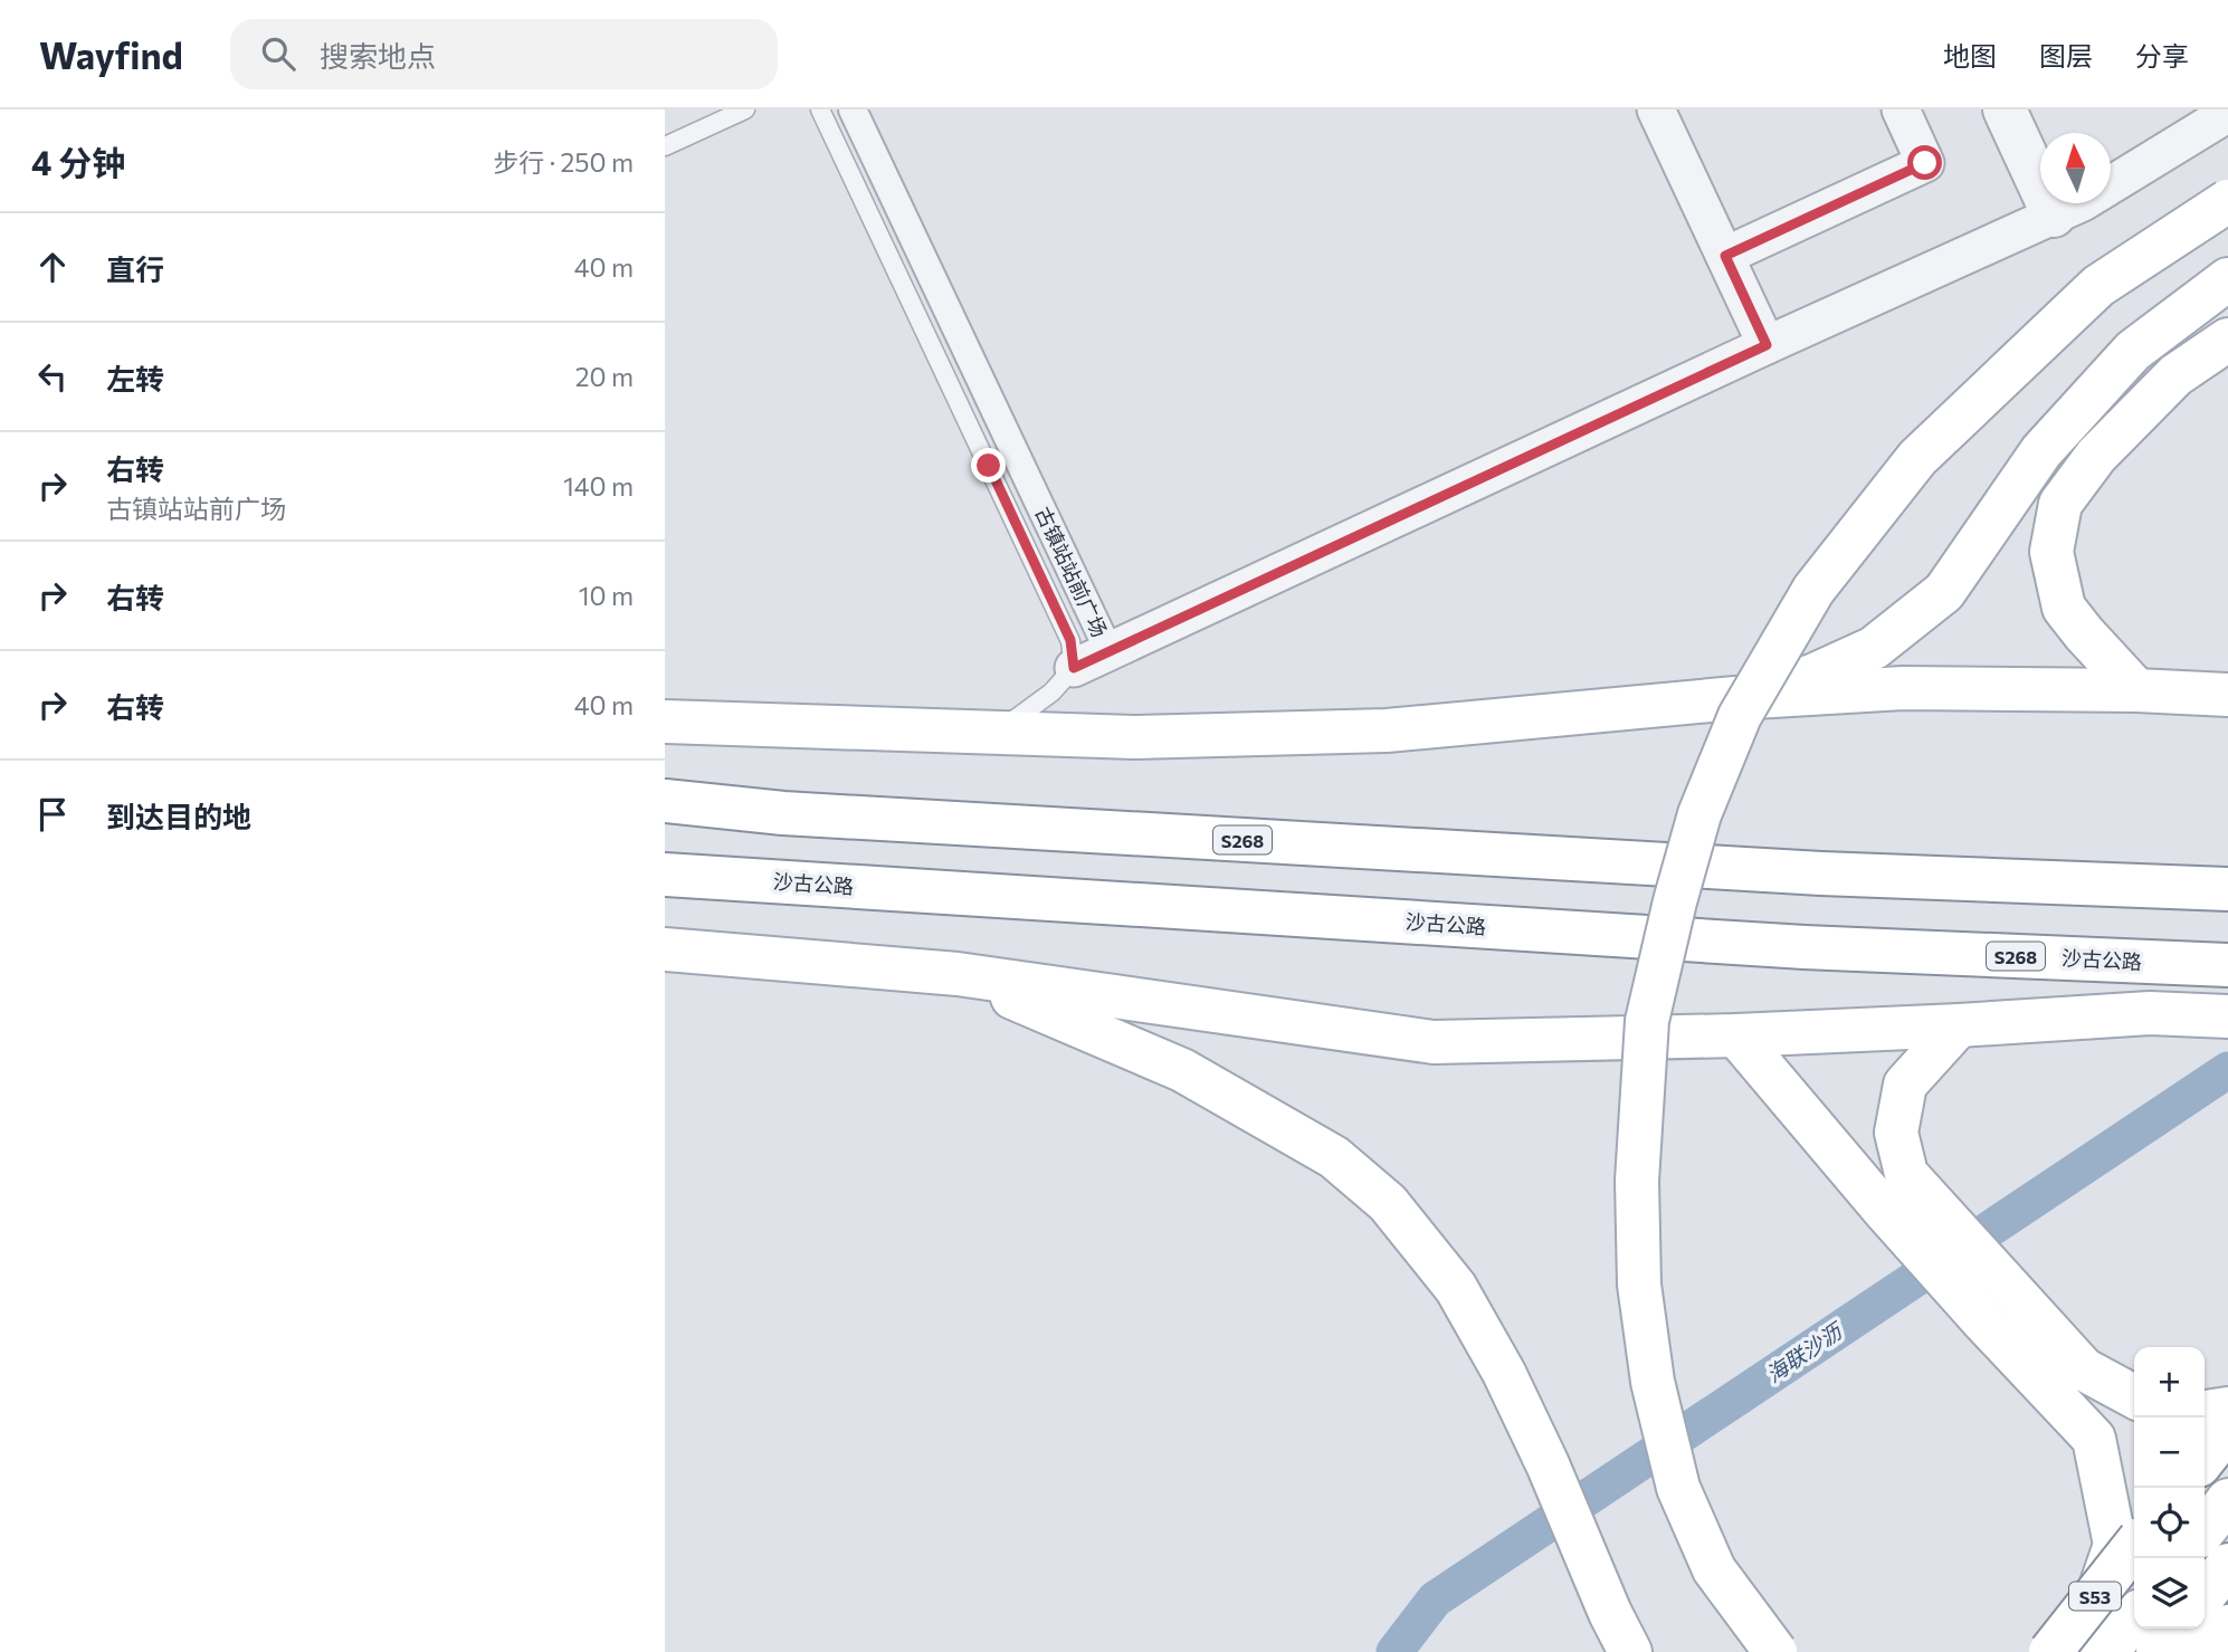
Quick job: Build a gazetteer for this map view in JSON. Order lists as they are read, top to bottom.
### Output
{
  "streets": {
    "main road": ["S268", "沙古公路", "S53"],
    "street": ["古镇站站前广场"]
  },
  "water": ["海联沙沥"],
  "north": "top",
  "page": {
    "header": "Wayfind",
    "search": "搜索地点",
    "nav": ["地图", "图层", "分享"],
    "heading": ["4 分钟", "步行 · 250 m"],
    "list": [
      ["直行", "40 m"],
      ["左转", "20 m"],
      ["右转", "古镇站站前广场", "140 m"],
      ["右转", "10 m"],
      ["右转", "40 m"],
      "到达目的地"
    ],
    "map_buttons": ["+", "−"]
  }
}
